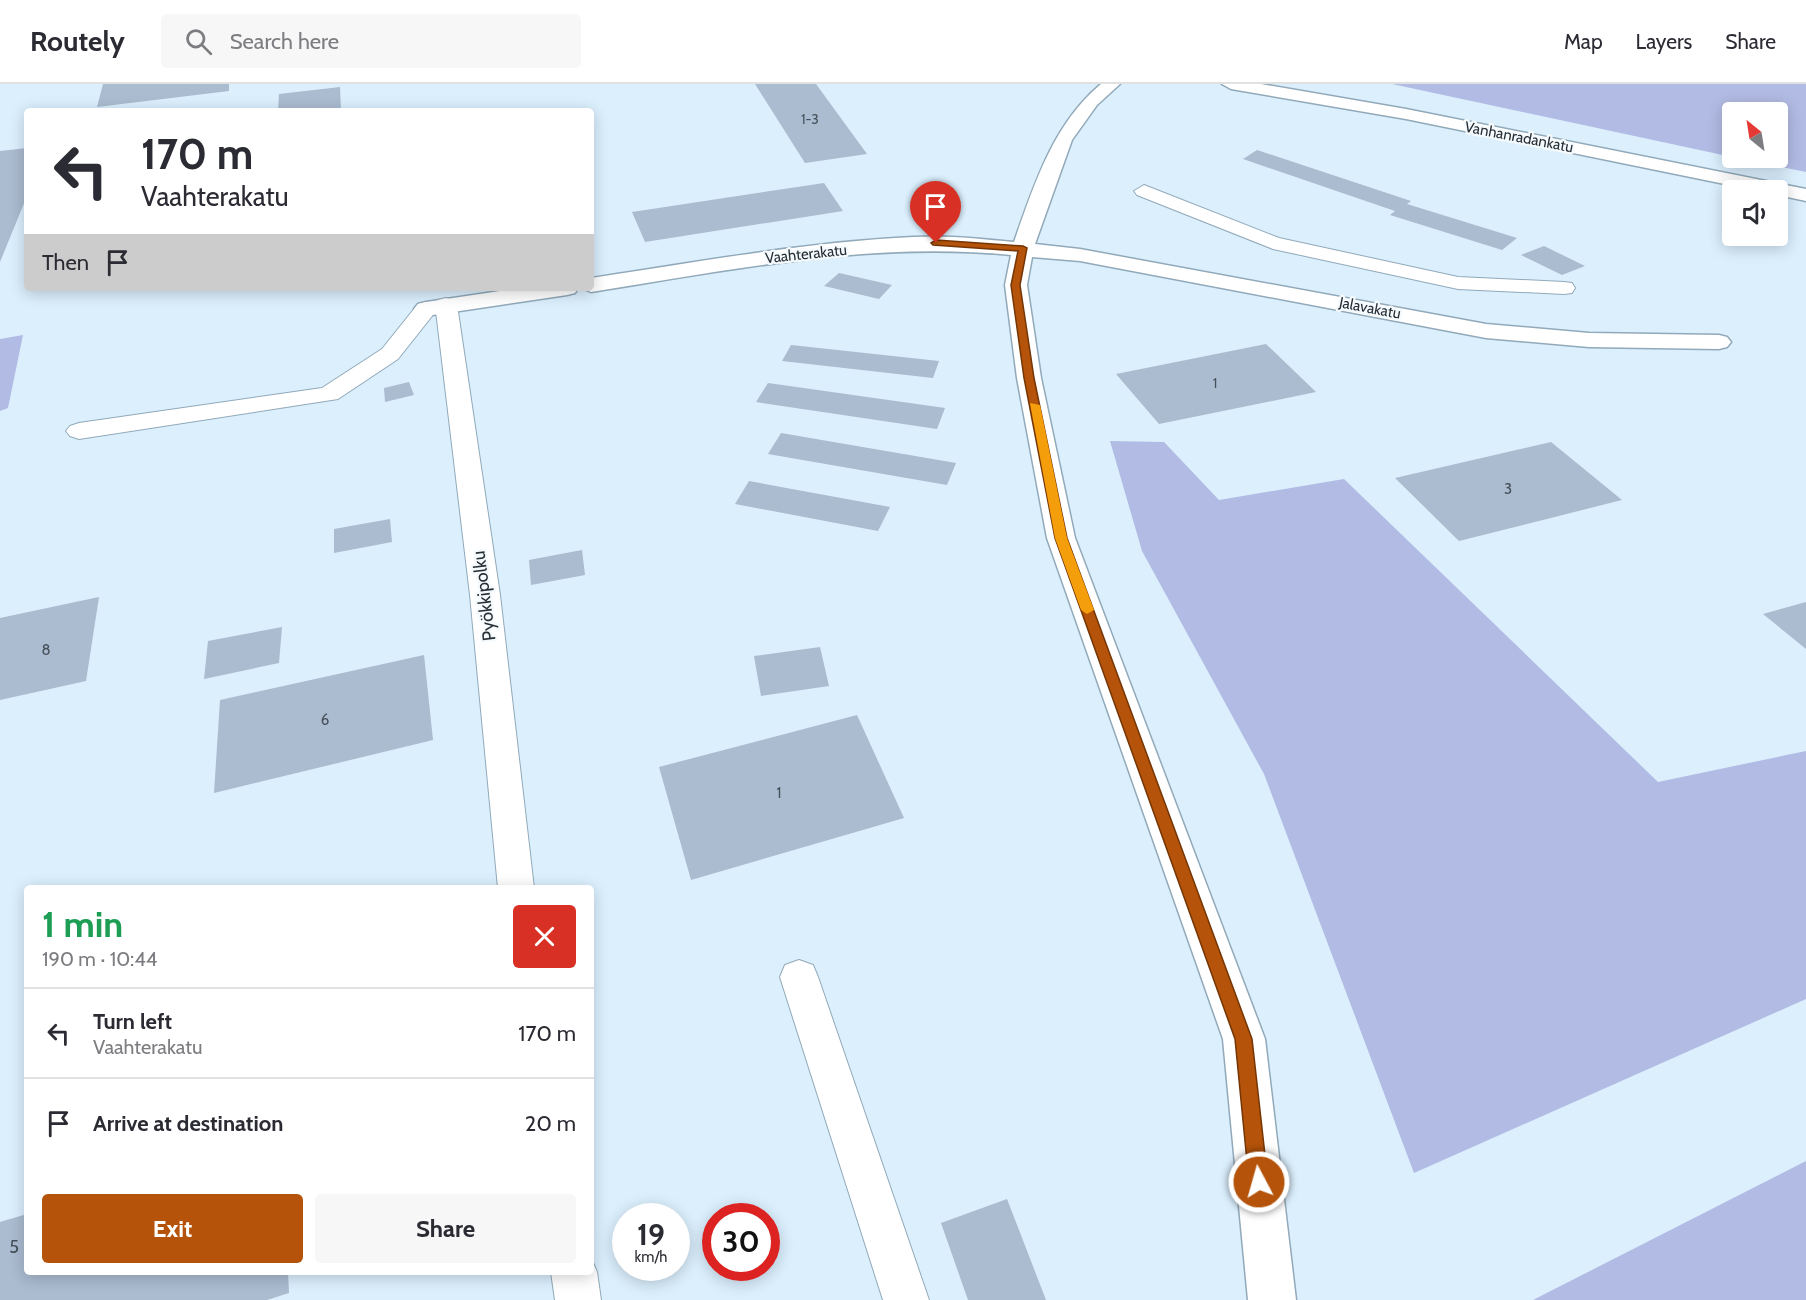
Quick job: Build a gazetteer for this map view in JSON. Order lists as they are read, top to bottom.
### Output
{
  "streets": {
    "street": ["Vanhanradankatu", "Vaahterakatu", "Jalavakatu"],
    "lane": ["Pyökkipolku"]
  },
  "crossings": [
    ["Vaahterakatu", "Jalavakatu"]
  ],
  "house_numbers": [
    "1-3",
    "1",
    "3",
    "8",
    "6",
    "1",
    "5"
  ],
  "north": "top left",
  "page": {
    "header": "Routely",
    "search": "Search here",
    "nav": ["Map", "Layers", "Share"],
    "turn": ["170 m", "Vaahterakatu"],
    "then": "Then",
    "heading": ["1 min", "190 m · 10:44"],
    "list": [
      {
        "name": "Turn left",
        "note": "Vaahterakatu",
        "value": "170 m"
      },
      {
        "name": "Arrive at destination",
        "value": "20 m"
      }
    ],
    "buttons": ["Exit", "Share"],
    "speed": "19 km/h",
    "limit": "30"
  }
}
